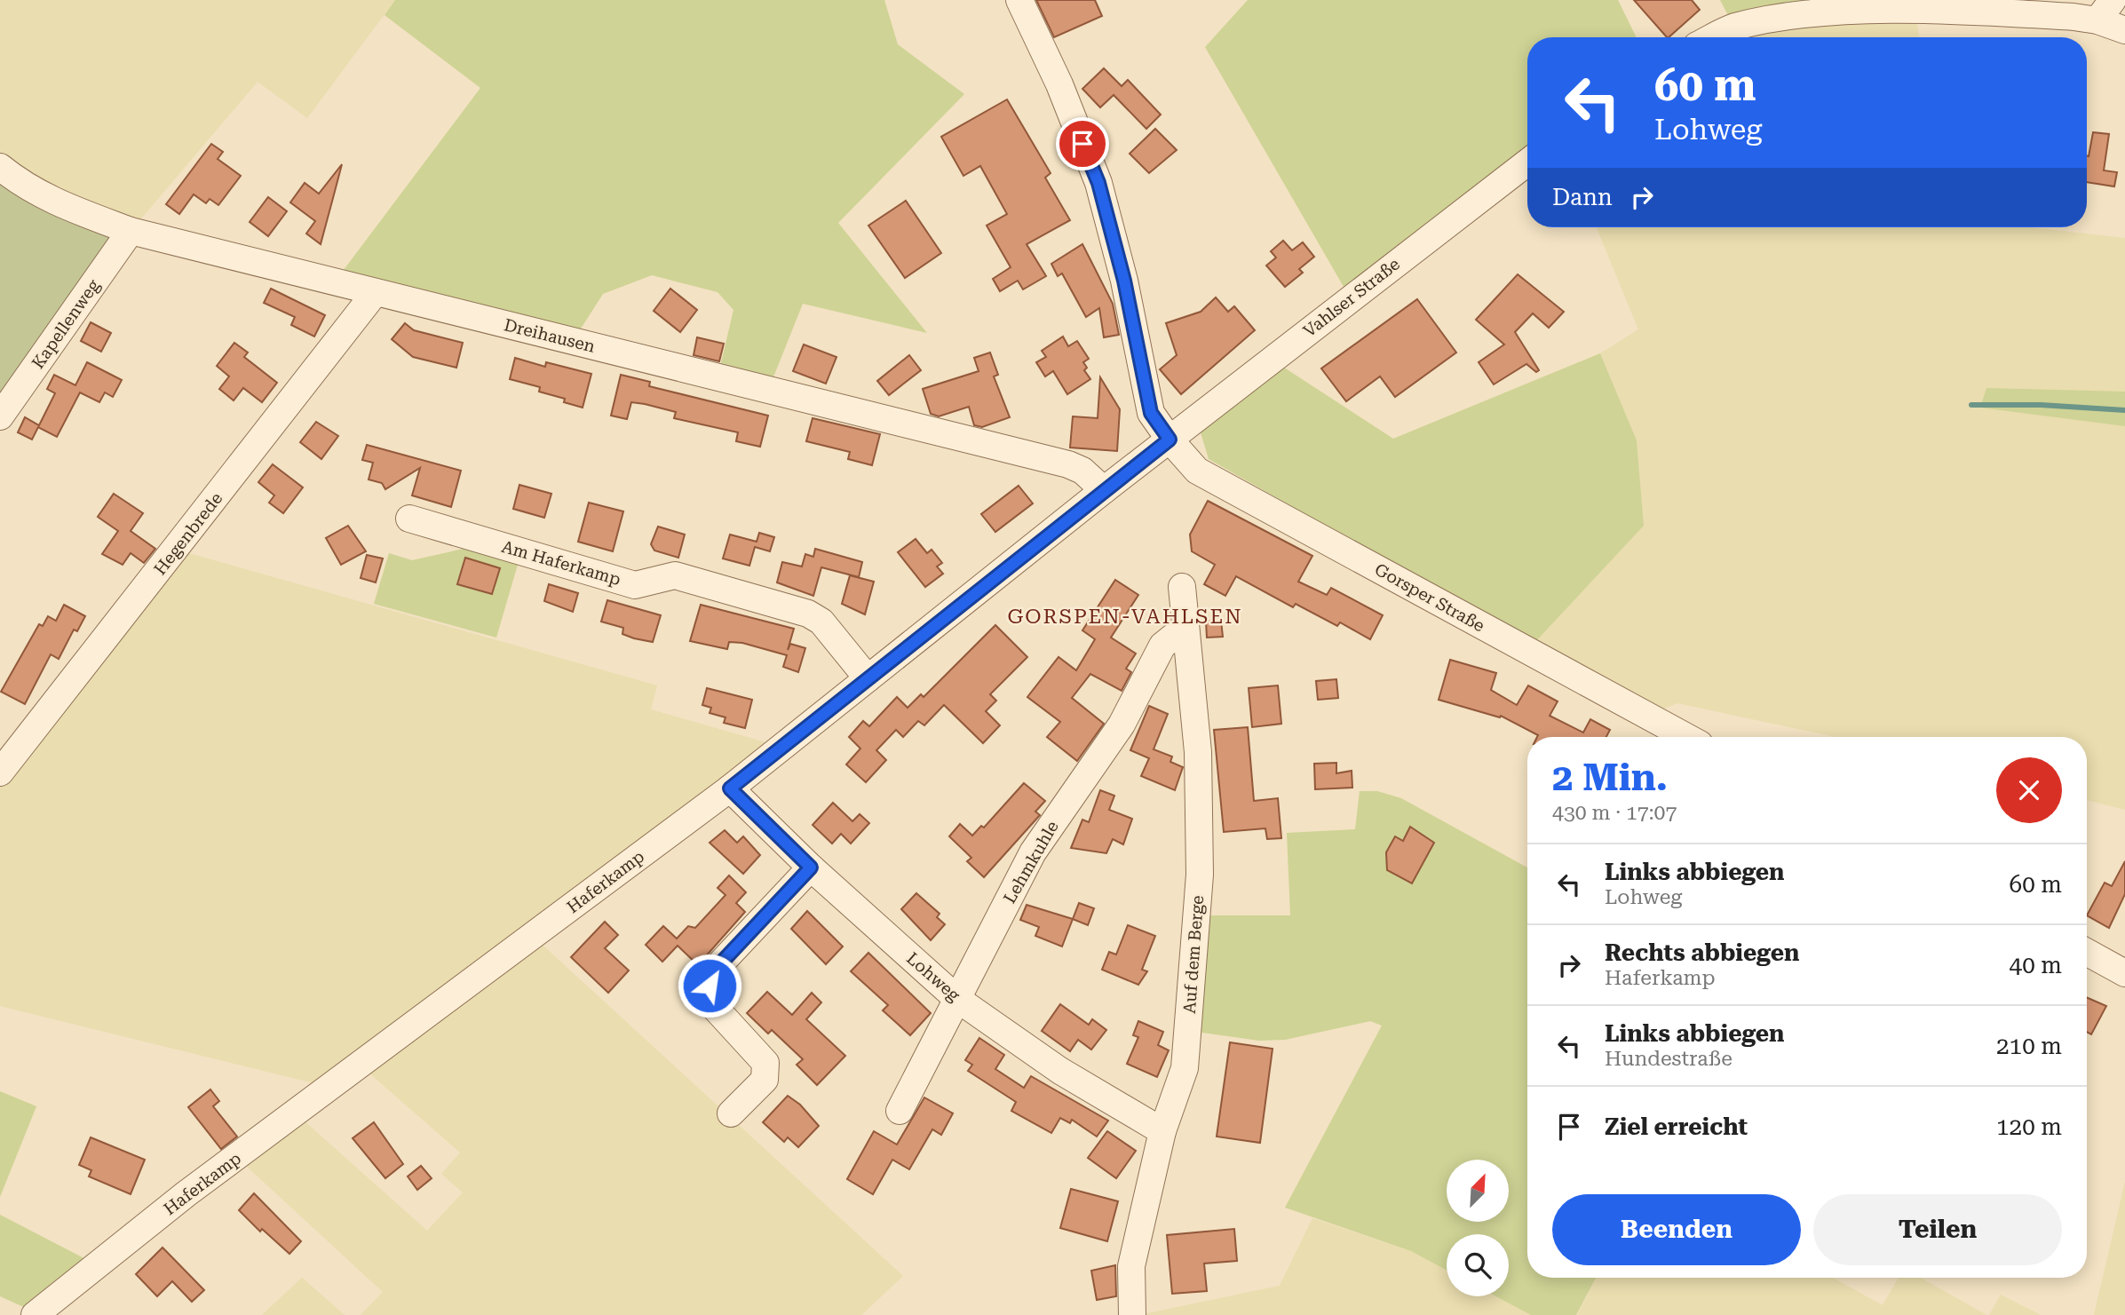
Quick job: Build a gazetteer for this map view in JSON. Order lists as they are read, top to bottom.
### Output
{
  "streets": {
    "street": [
      "Vahlser Straße",
      "Kapellenweg",
      "Dreihausen",
      "Hegenbrede",
      "Am Haferkamp",
      "Gorsper Straße",
      "Lehmkuhle",
      "Haferkamp",
      "Auf dem Berge",
      "Lohweg"
    ]
  },
  "crossings": [
    ["Vahlser Straße", "Gorsper Straße"],
    ["Vahlser Straße", "Haferkamp"],
    ["Kapellenweg", "Dreihausen"],
    ["Dreihausen", "Hegenbrede"],
    ["Dreihausen", "Haferkamp"],
    ["Am Haferkamp", "Haferkamp"],
    ["Gorsper Straße", "Haferkamp"],
    ["Lehmkuhle", "Auf dem Berge"],
    ["Lehmkuhle", "Lohweg"],
    ["Haferkamp", "Lohweg"],
    ["Auf dem Berge", "Lohweg"]
  ],
  "districts": ["GORSPEN-VAHLSEN"],
  "north": "top right",
  "page": {
    "turn": ["60 m", "Lohweg"],
    "then": "Dann",
    "heading": ["2 Min.", "430 m · 17:07"],
    "list": [
      {
        "name": "Links abbiegen",
        "note": "Lohweg",
        "value": "60 m"
      },
      {
        "name": "Rechts abbiegen",
        "note": "Haferkamp",
        "value": "40 m"
      },
      {
        "name": "Links abbiegen",
        "note": "Hundestraße",
        "value": "210 m"
      },
      {
        "name": "Ziel erreicht",
        "value": "120 m"
      }
    ],
    "buttons": ["Beenden", "Teilen"]
  }
}
